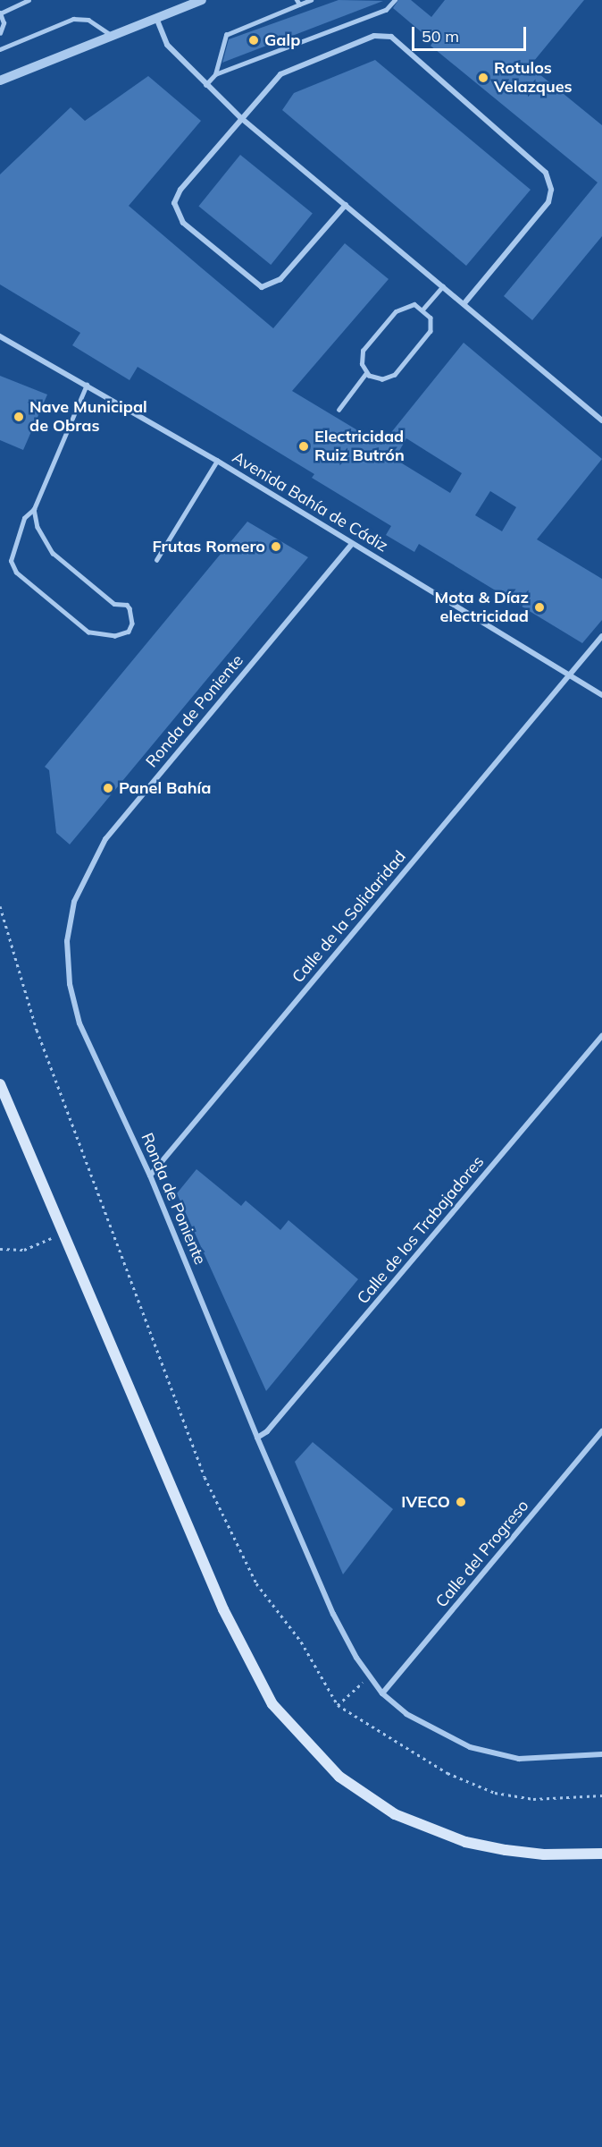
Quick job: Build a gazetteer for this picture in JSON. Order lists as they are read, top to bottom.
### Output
{
  "streets": {
    "street": [
      "Avenida Bahía de Cádiz",
      "Ronda de Poniente",
      "Calle de la Solidaridad",
      "Calle de los Trabajadores",
      "Calle del Progreso"
    ]
  },
  "crossings": [
    ["Avenida Bahía de Cádiz", "Ronda de Poniente"],
    ["Avenida Bahía de Cádiz", "Calle de la Solidaridad"],
    ["Ronda de Poniente", "Calle de la Solidaridad"],
    ["Ronda de Poniente", "Calle de los Trabajadores"],
    ["Ronda de Poniente", "Calle del Progreso"]
  ],
  "places": [
    "Galp",
    "Rotulos Velazques",
    "Nave Municipal de Obras",
    "Electricidad Ruiz Butrón",
    "Frutas Romero",
    "Mota & Díaz electricidad",
    "Panel Bahía",
    "IVECO"
  ],
  "scale_bar": "50 m"
}
